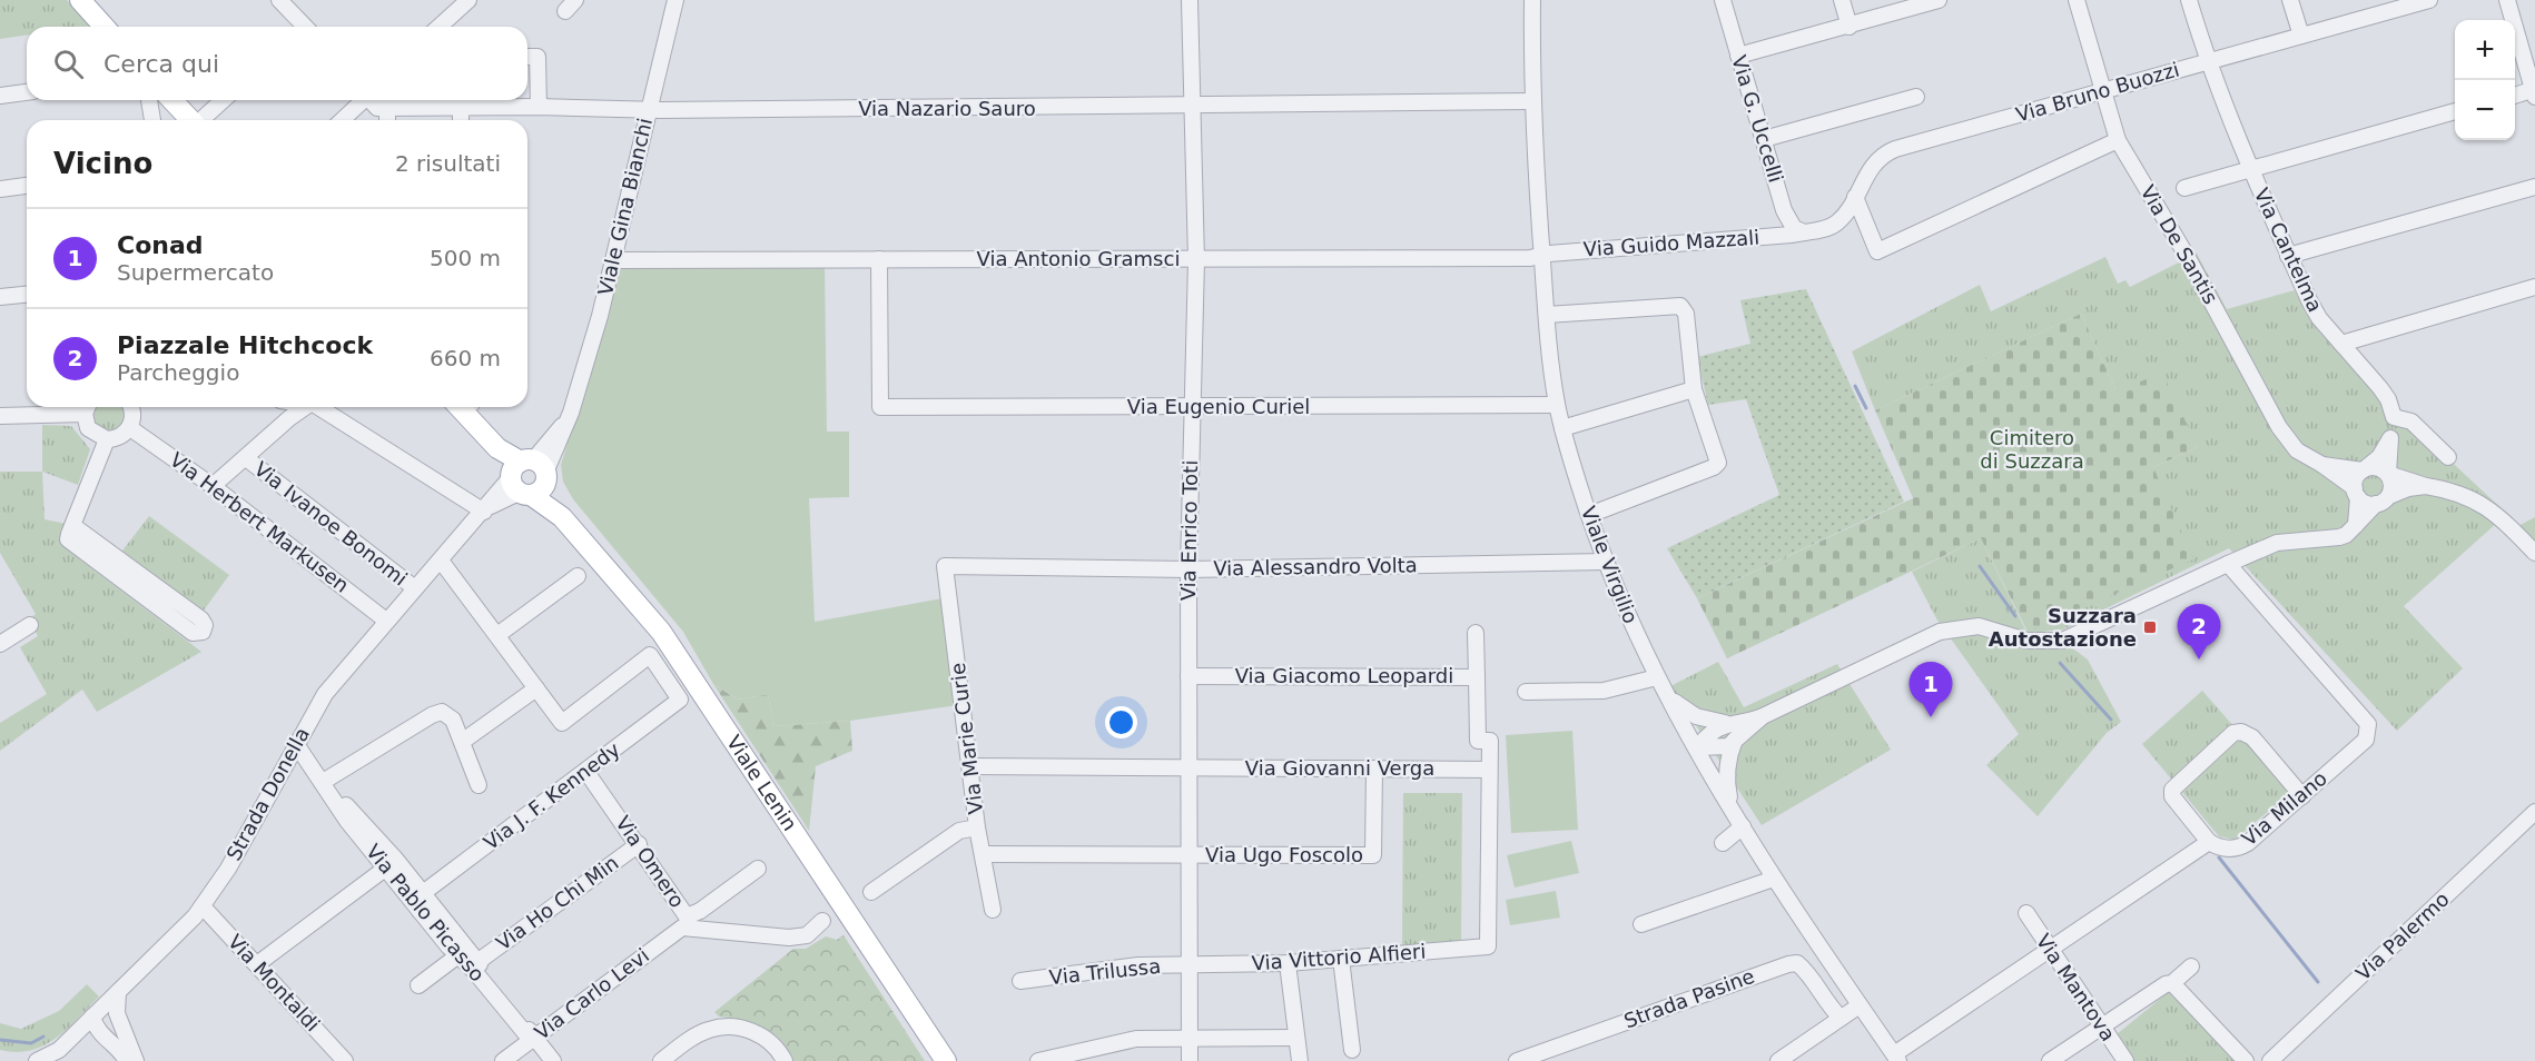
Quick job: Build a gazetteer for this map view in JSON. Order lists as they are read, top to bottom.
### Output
{
  "streets": {
    "main road": ["Viale Lenin"],
    "street": [
      "Via Bruno Buozzi",
      "Via Nazario Sauro",
      "Via G. Uccelli",
      "Viale Gina Bianchi",
      "Via Guido Mazzali",
      "Via De Santis",
      "Via Cantelma",
      "Via Antonio Gramsci",
      "Via Eugenio Curiel",
      "Via Herbert Markusen",
      "Via Ivanoe Bonomi",
      "Via Enrico Toti",
      "Viale Virgilio",
      "Via Alessandro Volta",
      "Via Giacomo Leopardi",
      "Via Marie Curie",
      "Via Giovanni Verga",
      "Strada Donella",
      "Via J. F. Kennedy",
      "Via Milano",
      "Via Ugo Foscolo",
      "Via Omero",
      "Via Ho Chi Min",
      "Via Pablo Picasso",
      "Via Palermo",
      "Via Vittorio Alfieri",
      "Via Trilussa",
      "Via Montaldi",
      "Via Mantova",
      "Via Carlo Levi",
      "Strada Pasine"
    ]
  },
  "crossings": [
    ["Via Bruno Buozzi", "Via G. Uccelli"],
    ["Via Bruno Buozzi", "Via Guido Mazzali"],
    ["Via Bruno Buozzi", "Via De Santis"],
    ["Via Bruno Buozzi", "Via Cantelma"],
    ["Via Nazario Sauro", "Viale Gina Bianchi"],
    ["Via Nazario Sauro", "Via Enrico Toti"],
    ["Via Nazario Sauro", "Viale Virgilio"],
    ["Via G. Uccelli", "Via Guido Mazzali"],
    ["Viale Gina Bianchi", "Via Antonio Gramsci"],
    ["Viale Gina Bianchi", "Viale Lenin"],
    ["Viale Gina Bianchi", "Strada Donella"],
    ["Via Guido Mazzali", "Via Antonio Gramsci"],
    ["Via Guido Mazzali", "Viale Virgilio"],
    ["Via Antonio Gramsci", "Via Eugenio Curiel"],
    ["Via Antonio Gramsci", "Via Enrico Toti"],
    ["Via Antonio Gramsci", "Viale Virgilio"],
    ["Via Eugenio Curiel", "Via Enrico Toti"],
    ["Via Eugenio Curiel", "Viale Virgilio"],
    ["Via Herbert Markusen", "Strada Donella"],
    ["Via Ivanoe Bonomi", "Strada Donella"],
    ["Via Enrico Toti", "Via Alessandro Volta"],
    ["Via Enrico Toti", "Via Giacomo Leopardi"],
    ["Via Enrico Toti", "Via Giovanni Verga"],
    ["Via Enrico Toti", "Via Ugo Foscolo"],
    ["Via Enrico Toti", "Via Vittorio Alfieri"],
    ["Via Enrico Toti", "Via Trilussa"],
    ["Viale Virgilio", "Via Alessandro Volta"],
    ["Viale Virgilio", "Via Milano"],
    ["Via Alessandro Volta", "Via Marie Curie"],
    ["Via Giacomo Leopardi", "Via Giovanni Verga"],
    ["Via Giacomo Leopardi", "Via Vittorio Alfieri"],
    ["Via Marie Curie", "Via Giovanni Verga"],
    ["Via Giovanni Verga", "Via Ugo Foscolo"],
    ["Via Giovanni Verga", "Via Vittorio Alfieri"],
    ["Viale Lenin", "Strada Donella"],
    ["Strada Donella", "Via Pablo Picasso"],
    ["Strada Donella", "Via Montaldi"],
    ["Via J. F. Kennedy", "Via Omero"],
    ["Via J. F. Kennedy", "Via Pablo Picasso"],
    ["Via Milano", "Via Mantova"],
    ["Via Omero", "Via Ho Chi Min"],
    ["Via Omero", "Via Carlo Levi"],
    ["Via Ho Chi Min", "Via Pablo Picasso"],
    ["Via Pablo Picasso", "Via Carlo Levi"],
    ["Via Vittorio Alfieri", "Via Trilussa"]
  ],
  "parks": ["Cimitero di Suzzara"],
  "places": {
    "transit": ["Suzzara Autostazione"]
  },
  "page": {
    "map_buttons": ["+", "−"],
    "search": "Cerca qui",
    "heading": ["Vicino", "2 risultati"],
    "list": [
      {
        "mark": "1",
        "name": "Conad",
        "note": "Supermercato",
        "value": "500 m"
      },
      {
        "mark": "2",
        "name": "Piazzale Hitchcock",
        "note": "Parcheggio",
        "value": "660 m"
      }
    ],
    "pins": ["2", "1"]
  }
}
